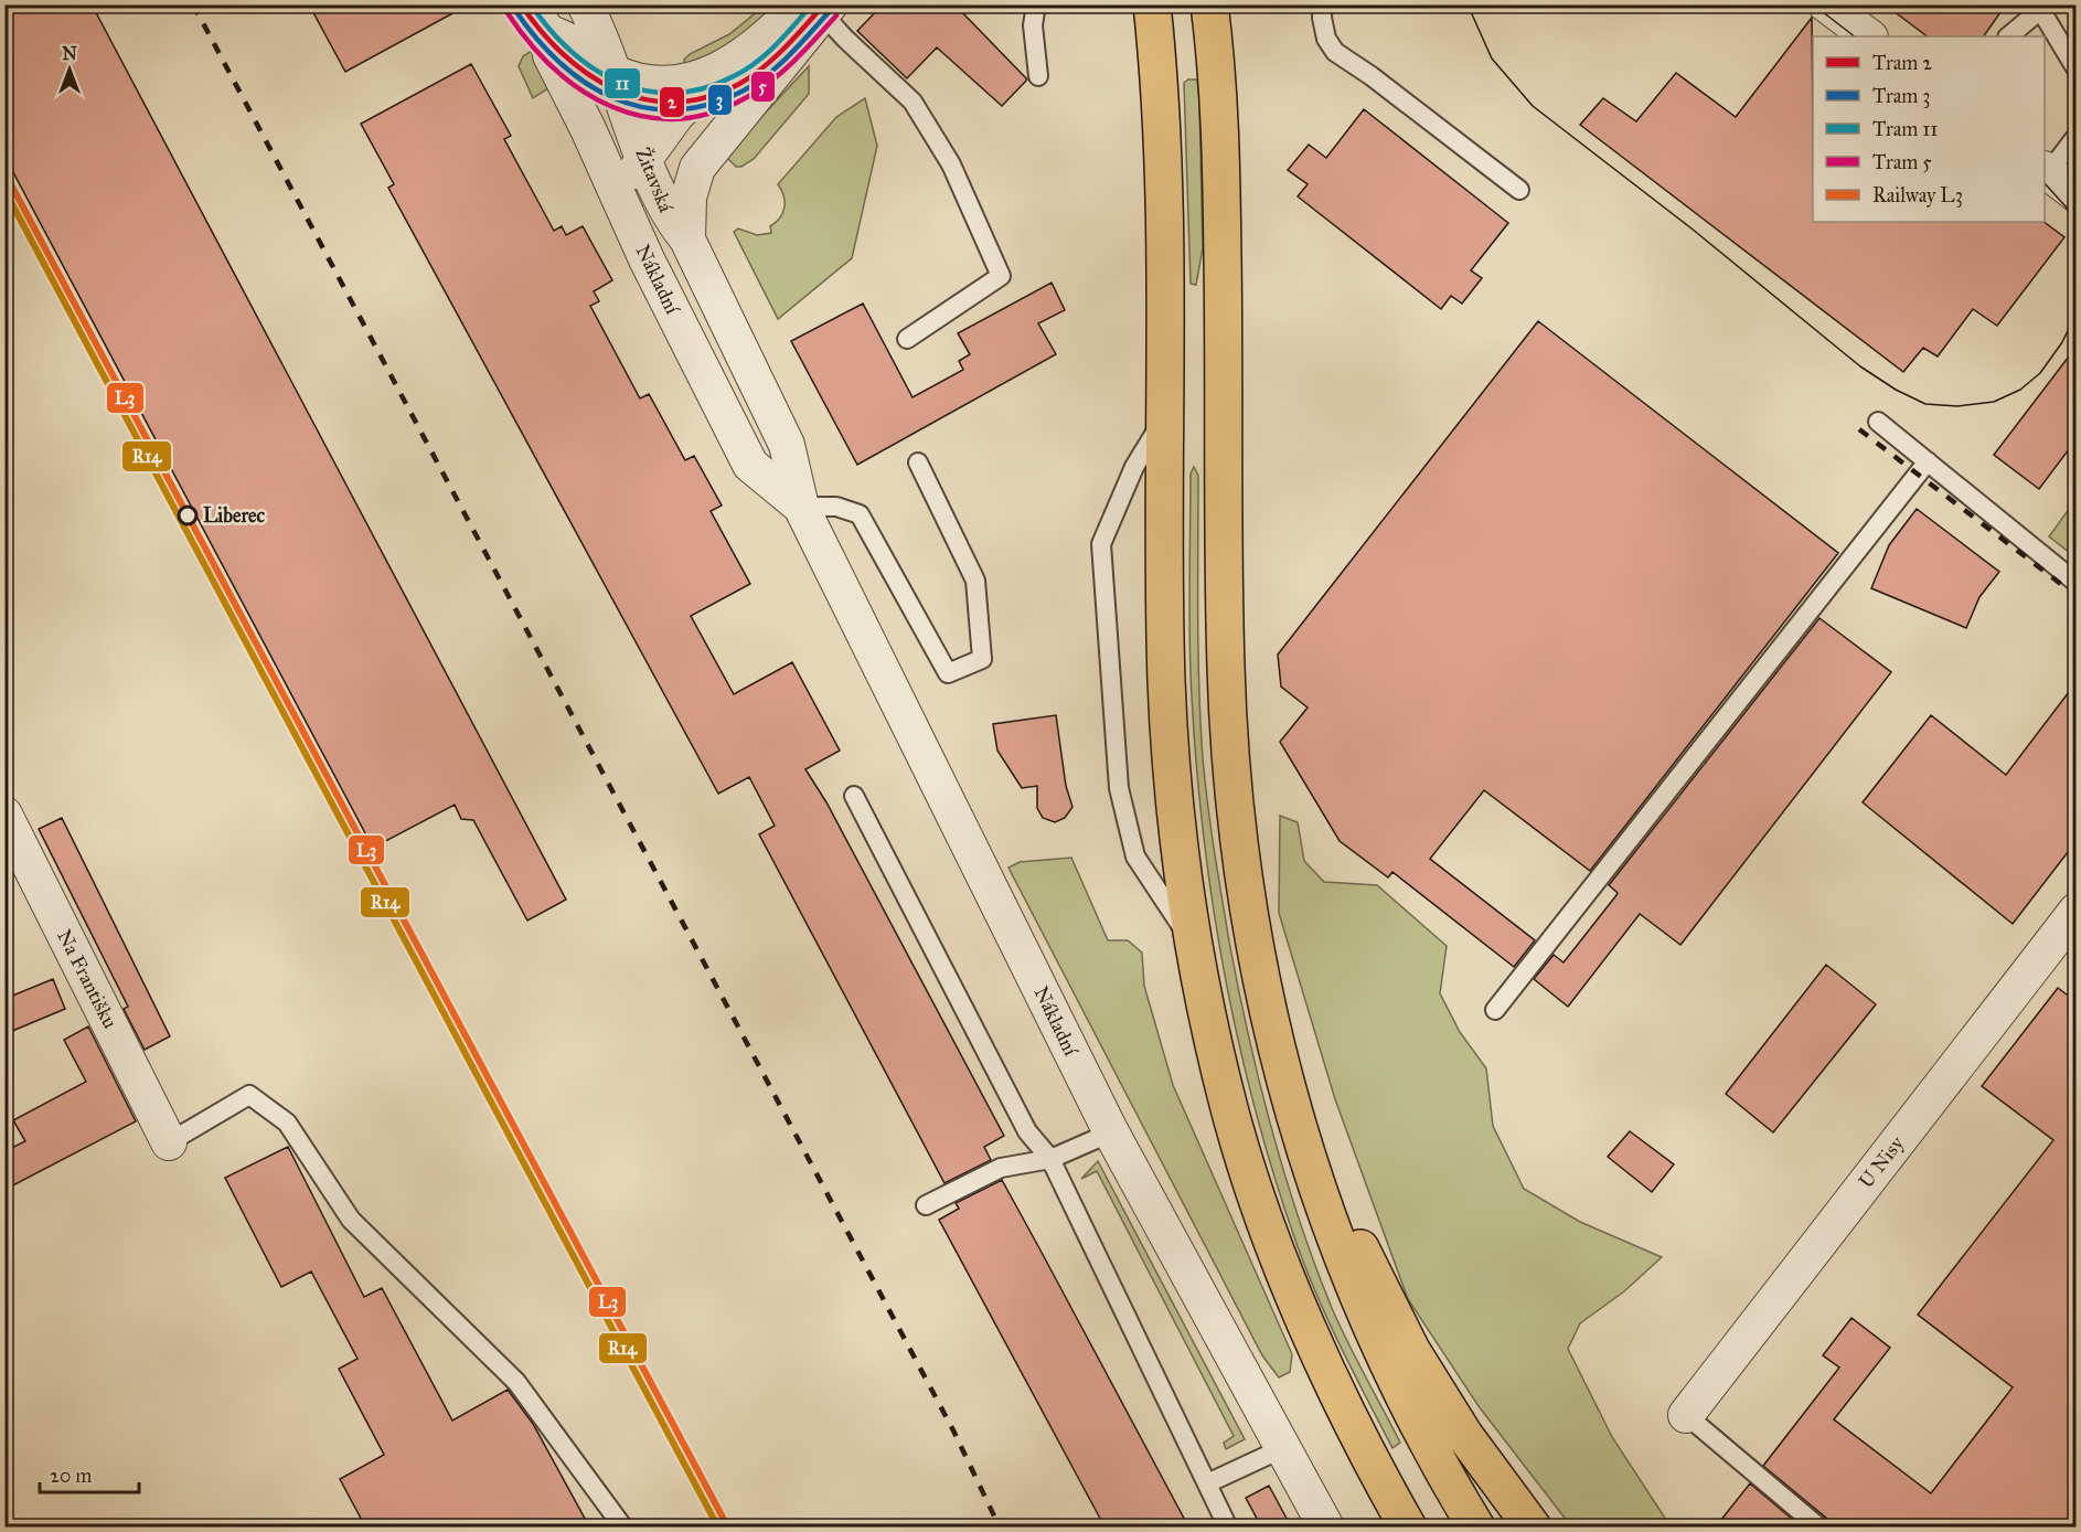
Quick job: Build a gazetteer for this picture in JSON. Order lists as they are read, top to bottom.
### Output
{
  "streets": {
    "street": [
      "Žitavská",
      "Nákladní",
      "Na Františku",
      "U Nisy"
    ]
  },
  "crossings": [
    ["Žitavská", "Nákladní"]
  ],
  "places": ["Liberec"],
  "lines": [
    "tram line 2",
    "tram line 11",
    "tram line 3",
    "tram line 5",
    "rail line L3",
    "transit line R14"
  ],
  "legend": [
    "Tram 2",
    "Tram 3",
    "Tram 11",
    "Tram 5",
    "Railway L3"
  ],
  "scale_bar": "20 m",
  "north": "top"
}
